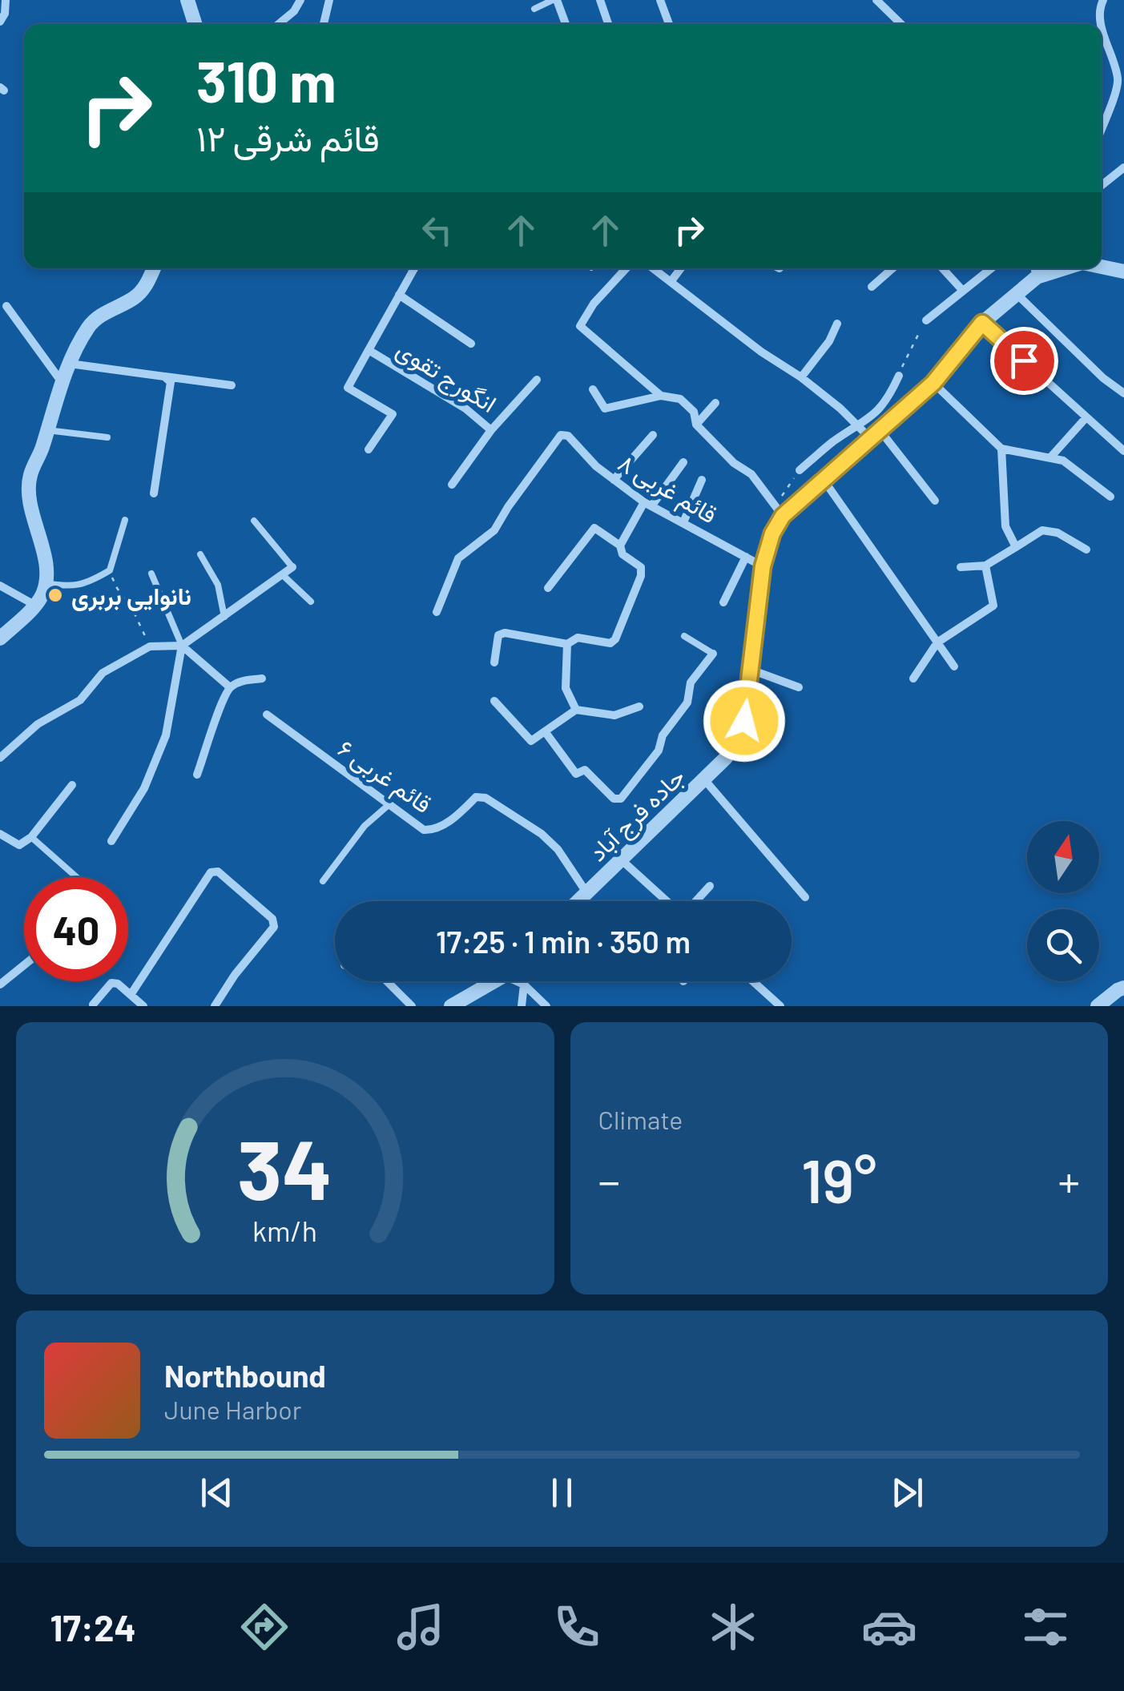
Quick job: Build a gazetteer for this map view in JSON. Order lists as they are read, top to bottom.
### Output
{
  "streets": {
    "street": [
      "انگورج تقوی",
      "قائم غربی ۸",
      "قائم غربی ۶",
      "جاده فرج آباد"
    ]
  },
  "crossings": [
    ["قائم غربی ۸", "جاده فرج آباد"],
    ["قائم غربی ۶", "جاده فرج آباد"]
  ],
  "places": ["نانوایی بربری"],
  "north": "top",
  "page": {
    "turn": ["310 m", "قائم شرقی ۱۲"],
    "limit": "40",
    "trip": "17:25 · 1 min · 350 m",
    "tile": "Climate",
    "heat": ["−", "19°", "+"],
    "song": ["Northbound", "June Harbor"],
    "tabs": "17:24",
    "gauge": ["34", "km/h"]
  }
}
